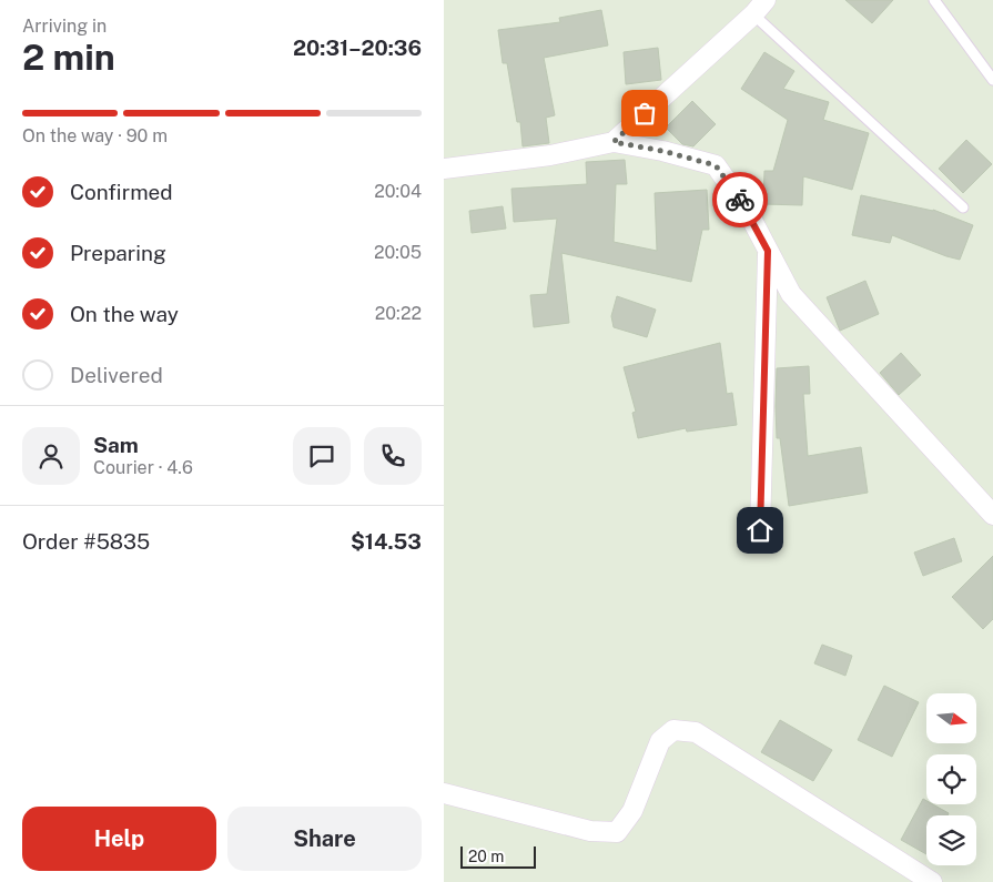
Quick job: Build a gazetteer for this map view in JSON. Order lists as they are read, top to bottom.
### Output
{
  "scale_bar": "20 m",
  "north": "right",
  "page": {
    "heading": ["2 min", "Arriving in", "20:31–20:36"],
    "panel": [
      "Sam",
      "Courier · 4.6",
      "Order #5835",
      "$14.53"
    ],
    "bar": "On the way · 90 m",
    "list": [
      ["Confirmed", "20:04"],
      ["Preparing", "20:05"],
      ["On the way", "20:22"],
      "Delivered"
    ],
    "buttons": ["Help", "Share"],
    "scale": "20 m"
  }
}
